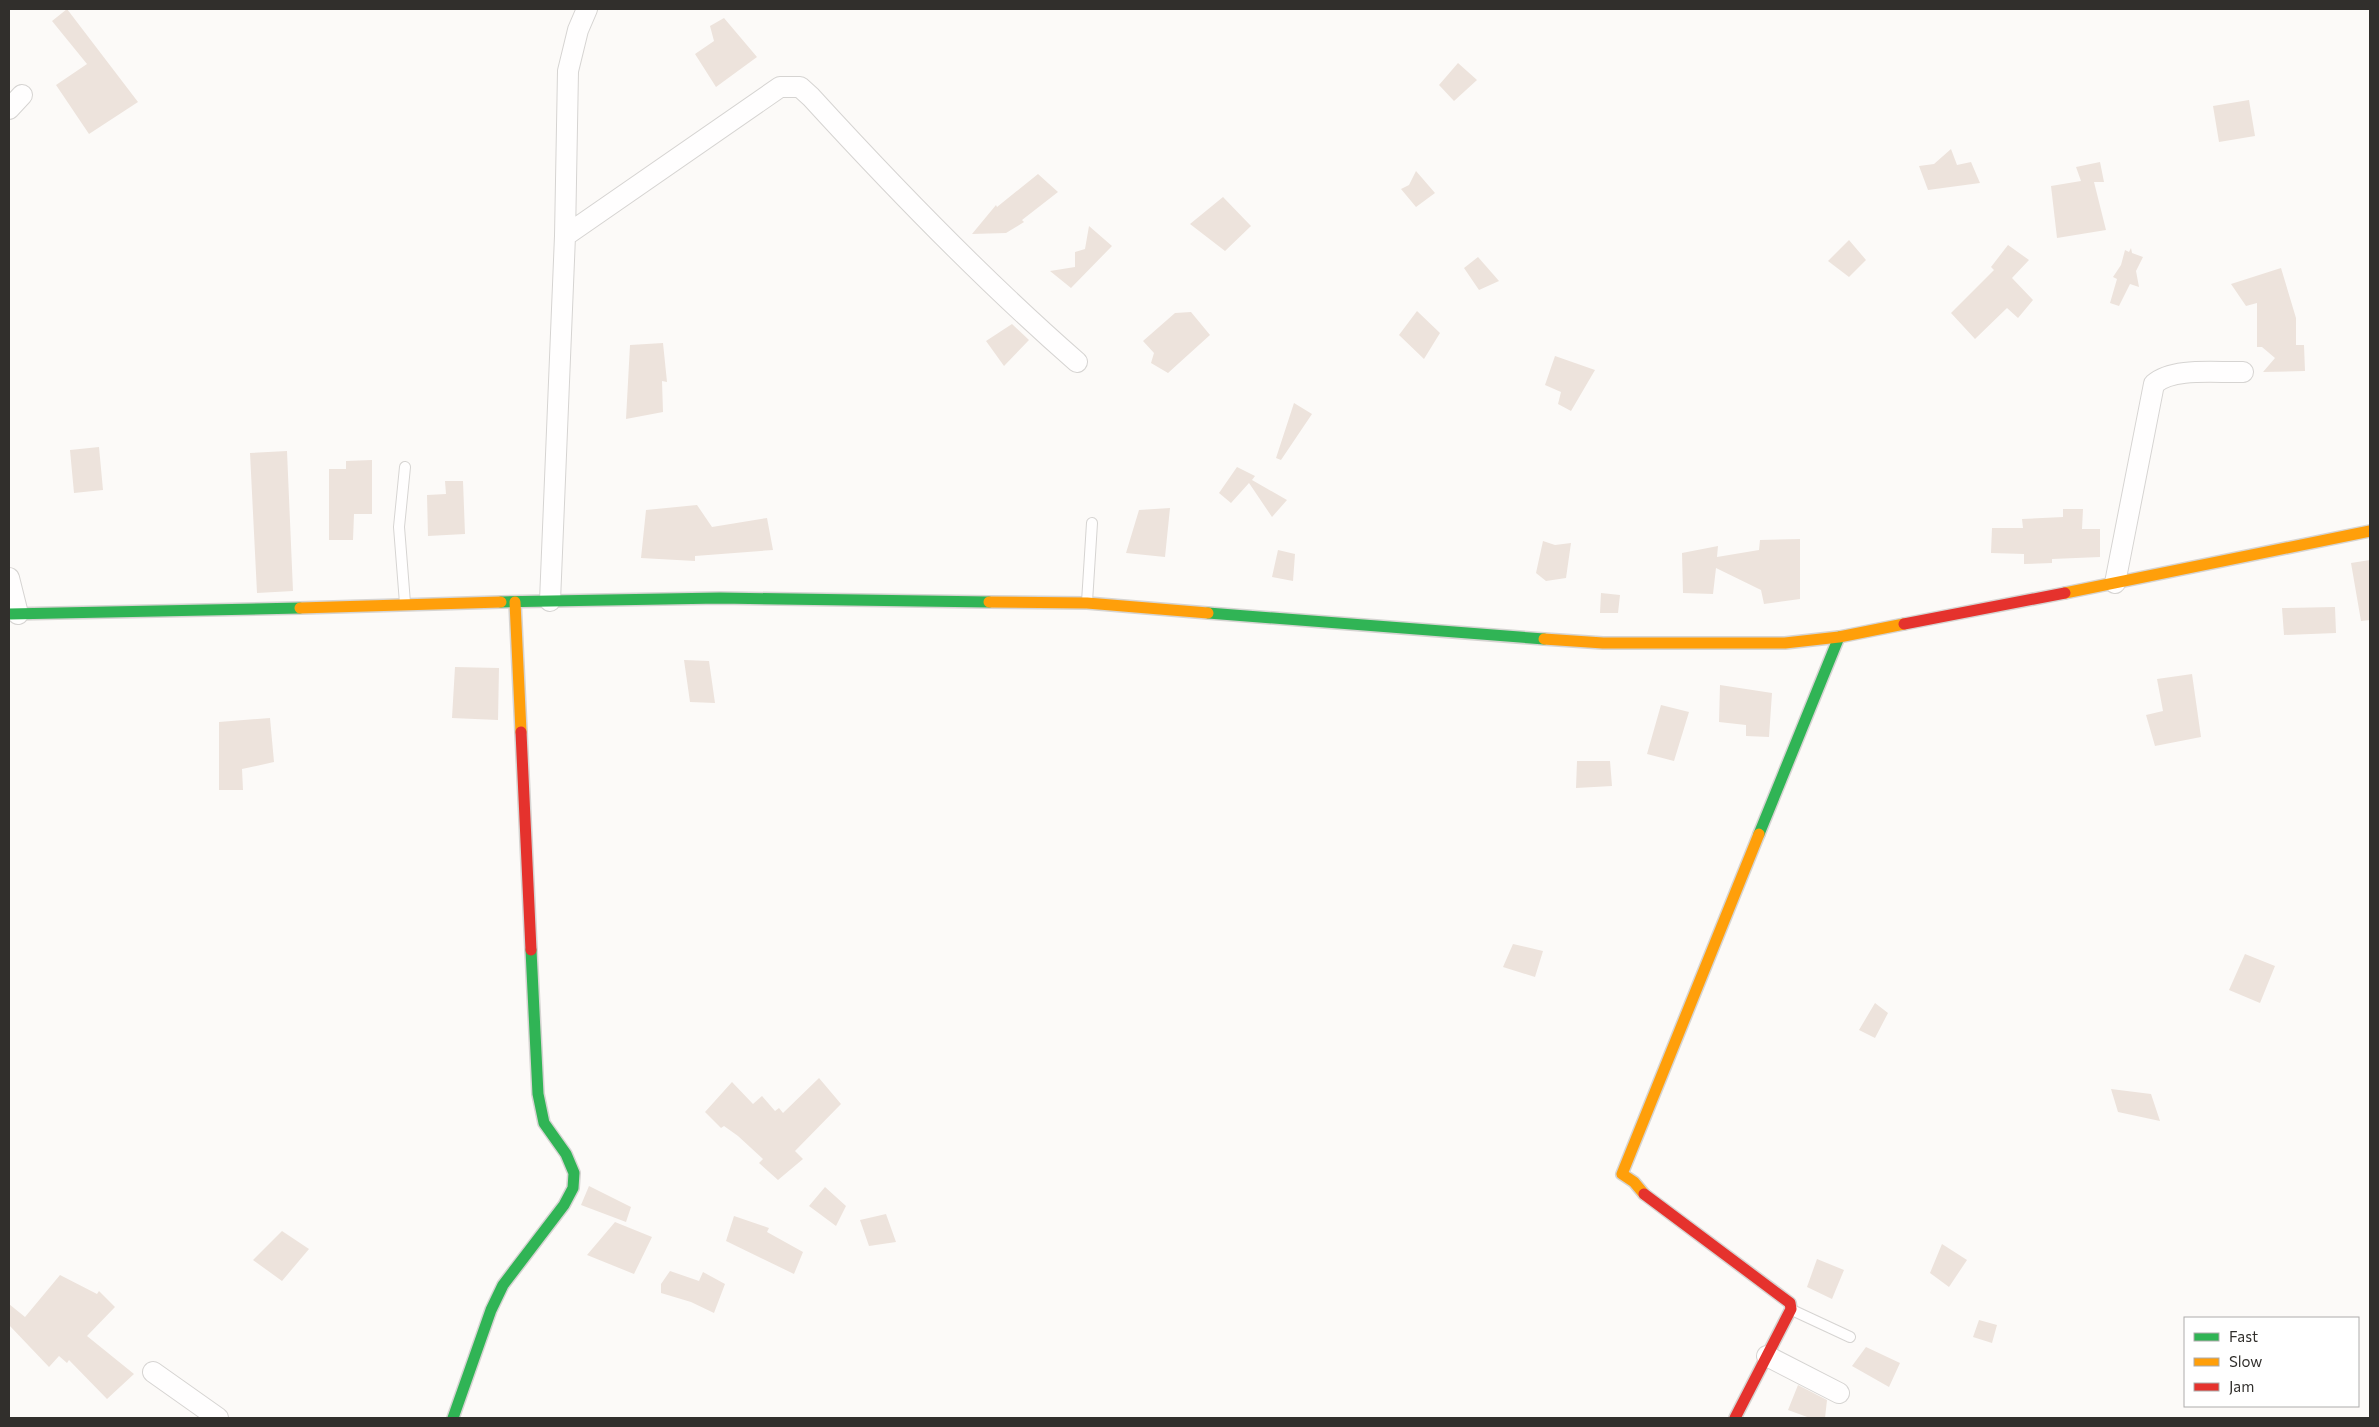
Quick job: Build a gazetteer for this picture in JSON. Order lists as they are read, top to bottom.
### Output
{
  "legend": ["Fast", "Slow", "Jam"]
}
